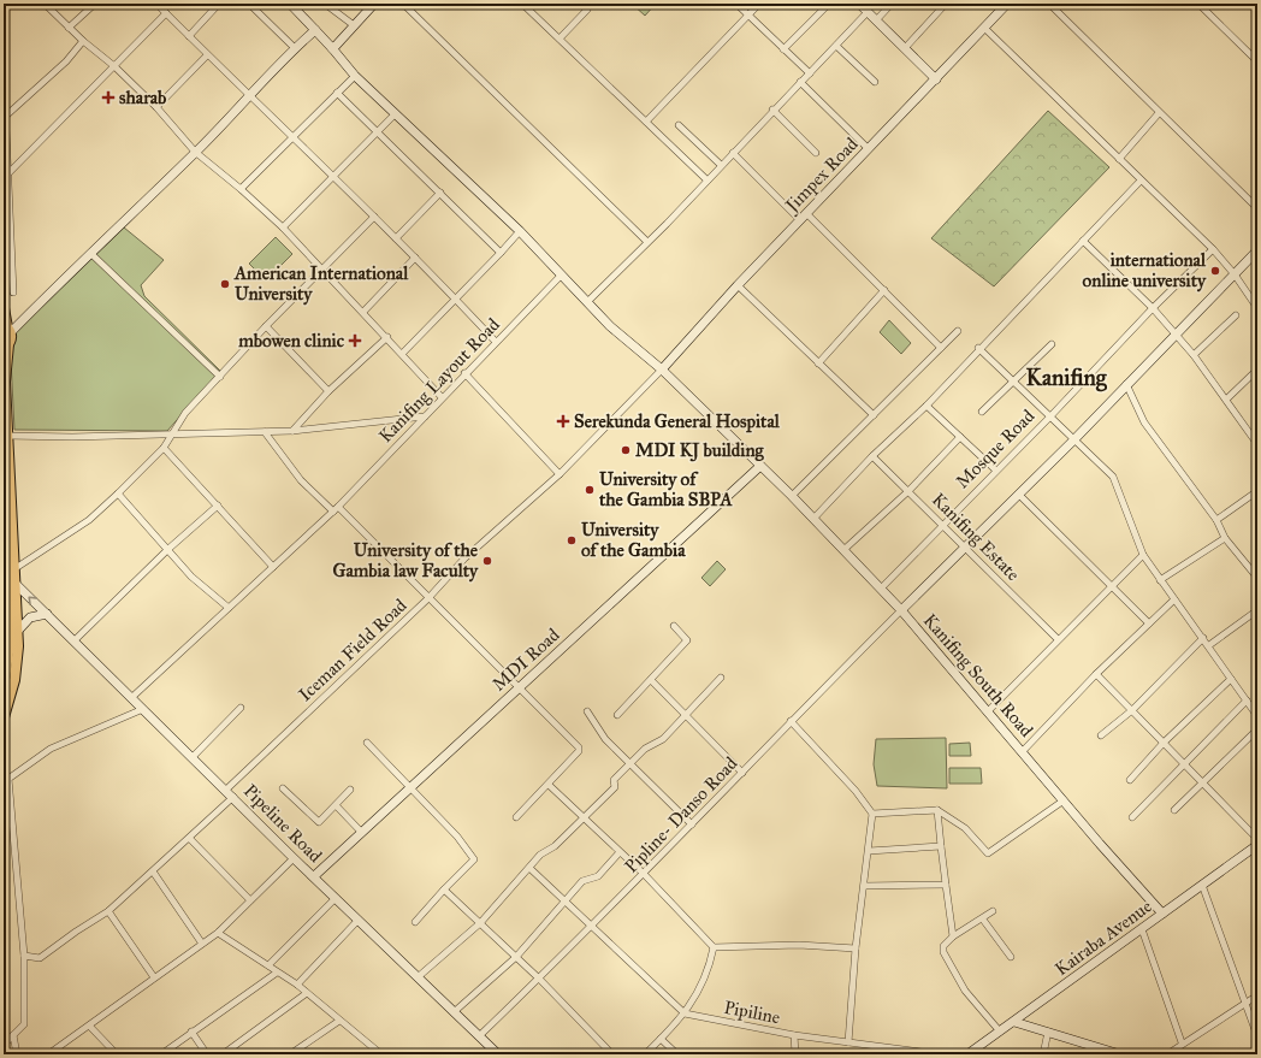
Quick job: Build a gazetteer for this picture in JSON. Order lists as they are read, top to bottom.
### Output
{
  "streets": {
    "street": [
      "Jimpex Road",
      "Kanifing Layout Road",
      "Mosque Road",
      "Kanifing Estate",
      "Iceman Field Road",
      "MDI Road",
      "Kanifing South Road",
      "Pipline- Danso Road",
      "Pipeline Road",
      "Kairaba Avenue",
      "Pipiline"
    ]
  },
  "crossings": [
    ["Jimpex Road", "Iceman Field Road"],
    ["Jimpex Road", "Kanifing South Road"],
    ["Kanifing Layout Road", "Kanifing South Road"],
    ["Kanifing Layout Road", "Pipeline Road"],
    ["Mosque Road", "Kanifing Estate"],
    ["Mosque Road", "Kanifing South Road"],
    ["Iceman Field Road", "Kanifing South Road"],
    ["Iceman Field Road", "Pipeline Road"],
    ["MDI Road", "Kanifing South Road"],
    ["MDI Road", "Pipeline Road"],
    ["Kanifing South Road", "Pipline- Danso Road"],
    ["Kanifing South Road", "Kairaba Avenue"],
    ["Pipline- Danso Road", "Pipeline Road"]
  ],
  "districts": ["Kanifing"],
  "places": {
    "health": ["sharab", "mbowen clinic", "Serekunda General Hospital"],
    "other": [
      "international online university",
      "American International University",
      "MDI KJ building",
      "University of the Gambia SBPA",
      "University of the Gambia",
      "University of the Gambia law Faculty"
    ]
  }
}
